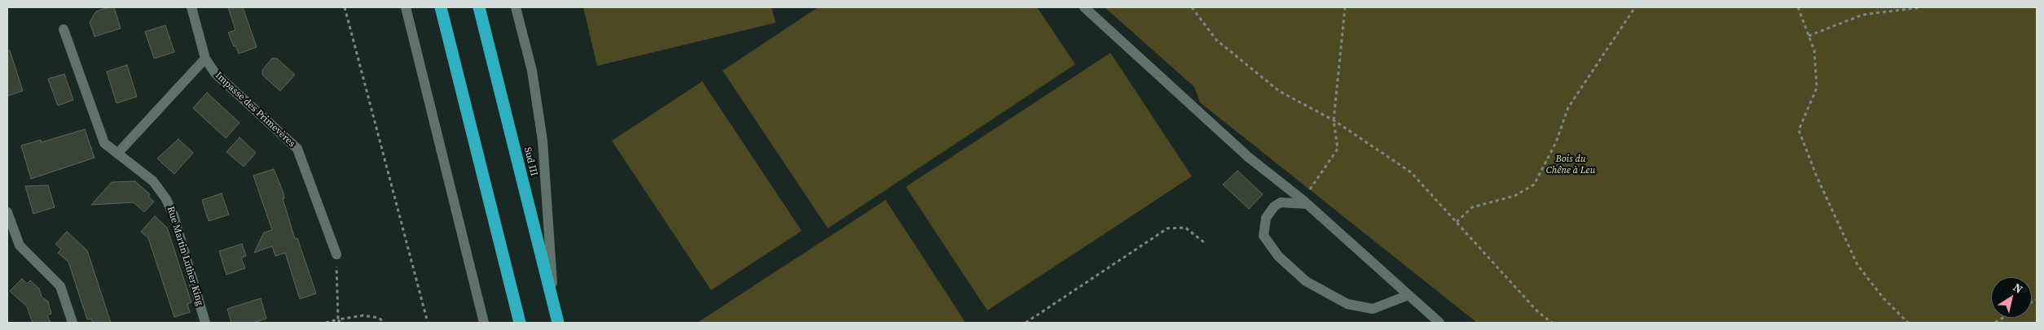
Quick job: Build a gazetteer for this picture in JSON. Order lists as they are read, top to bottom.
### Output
{
  "streets": {
    "highway": ["Sud III"],
    "street": ["Impasse des Primevères", "Rue Martin Luther King"]
  },
  "parks": ["Bois du Chêne à Leu"],
  "north": "top right"
}
